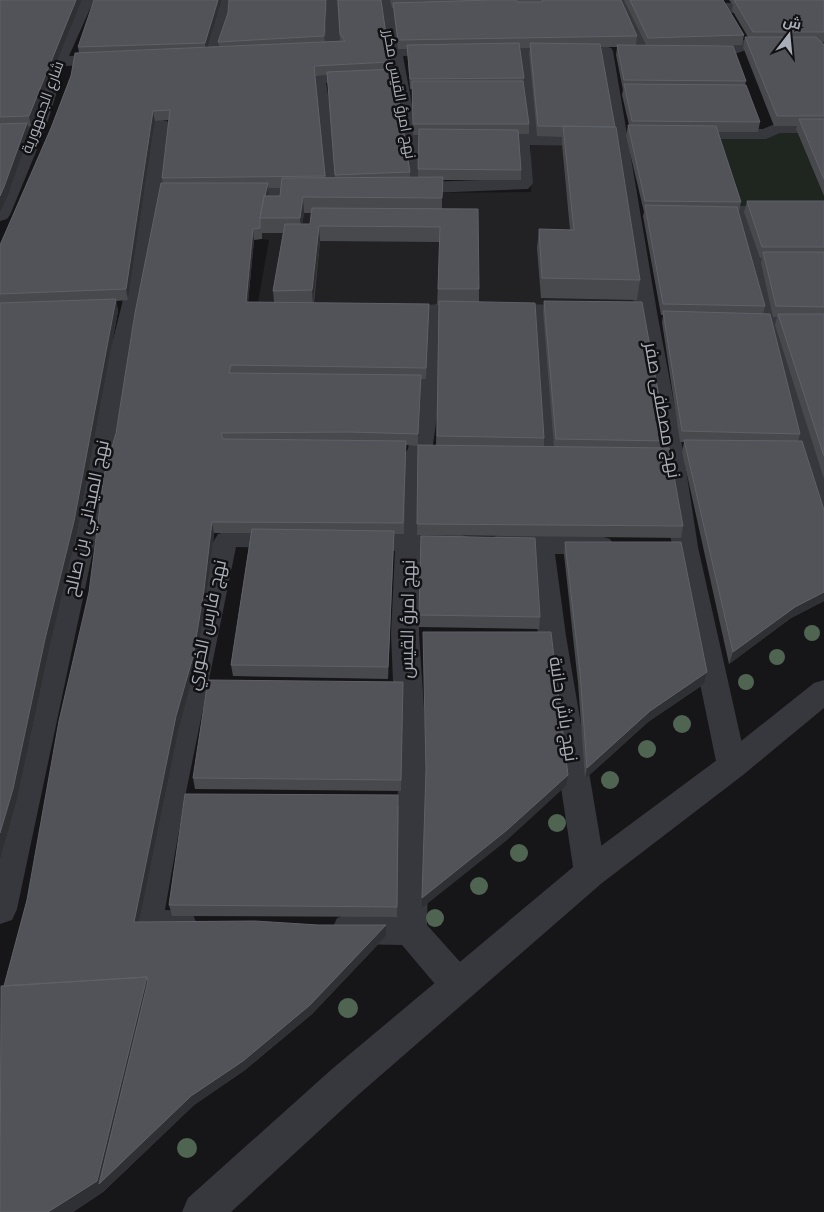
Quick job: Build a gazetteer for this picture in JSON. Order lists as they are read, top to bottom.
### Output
{
  "streets": {
    "street": [
      "نهج امرؤ القيس مكرر",
      "شارع الجمهورية",
      "نهج مصطفى صفر",
      "نهج الميداني بن صالح",
      "نهج امرؤ القيس",
      "نهج فارس الخوري",
      "نهج باش حانبة"
    ]
  },
  "crossings": [
    ["نهج امرؤ القيس", "نهج فارس الخوري"],
    ["نهج فارس الخوري", "نهج باش حانبة"]
  ],
  "north": "top"
}
